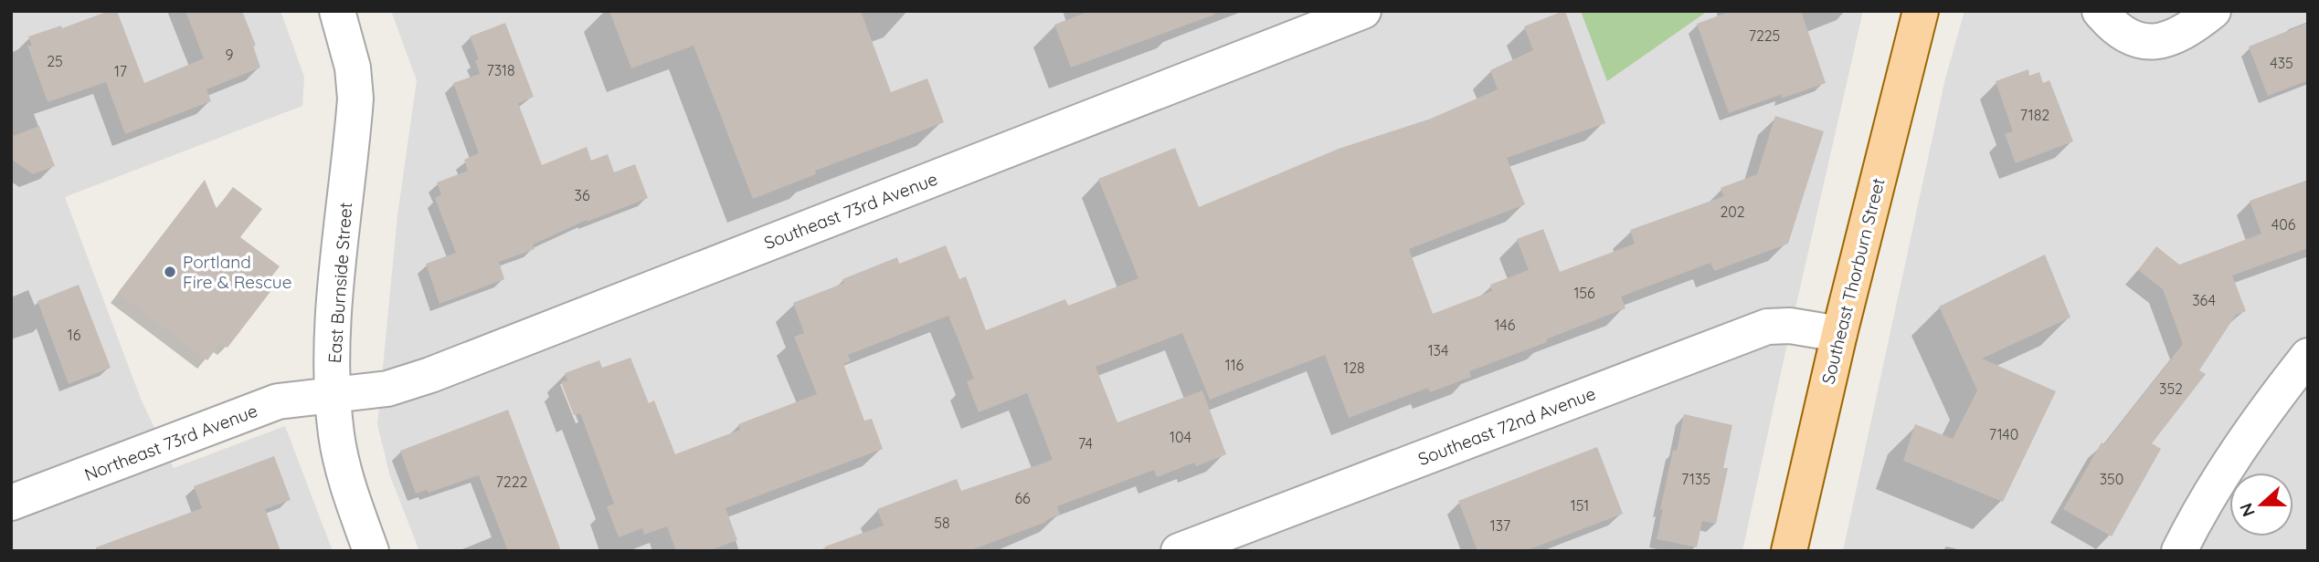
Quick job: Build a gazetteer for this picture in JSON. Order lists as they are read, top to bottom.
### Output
{
  "streets": {
    "main road": ["Southeast Thorburn Street"],
    "street": [
      "Southeast 73rd Avenue",
      "East Burnside Street",
      "Southeast 72nd Avenue",
      "Northeast 73rd Avenue"
    ]
  },
  "crossings": [
    ["Southeast 73rd Avenue", "East Burnside Street"],
    ["Southeast 73rd Avenue", "Northeast 73rd Avenue"],
    ["Southeast Thorburn Street", "Southeast 72nd Avenue"],
    ["East Burnside Street", "Northeast 73rd Avenue"]
  ],
  "places": ["Portland Fire & Rescue"],
  "house_numbers": [
    "7225",
    "9",
    "25",
    "435",
    "7318",
    "17",
    "7182",
    "36",
    "202",
    "406",
    "156",
    "364",
    "146",
    "16",
    "134",
    "116",
    "128",
    "352",
    "7140",
    "104",
    "74",
    "7135",
    "350",
    "7222",
    "66",
    "151",
    "58",
    "137"
  ],
  "north": "left"
}
